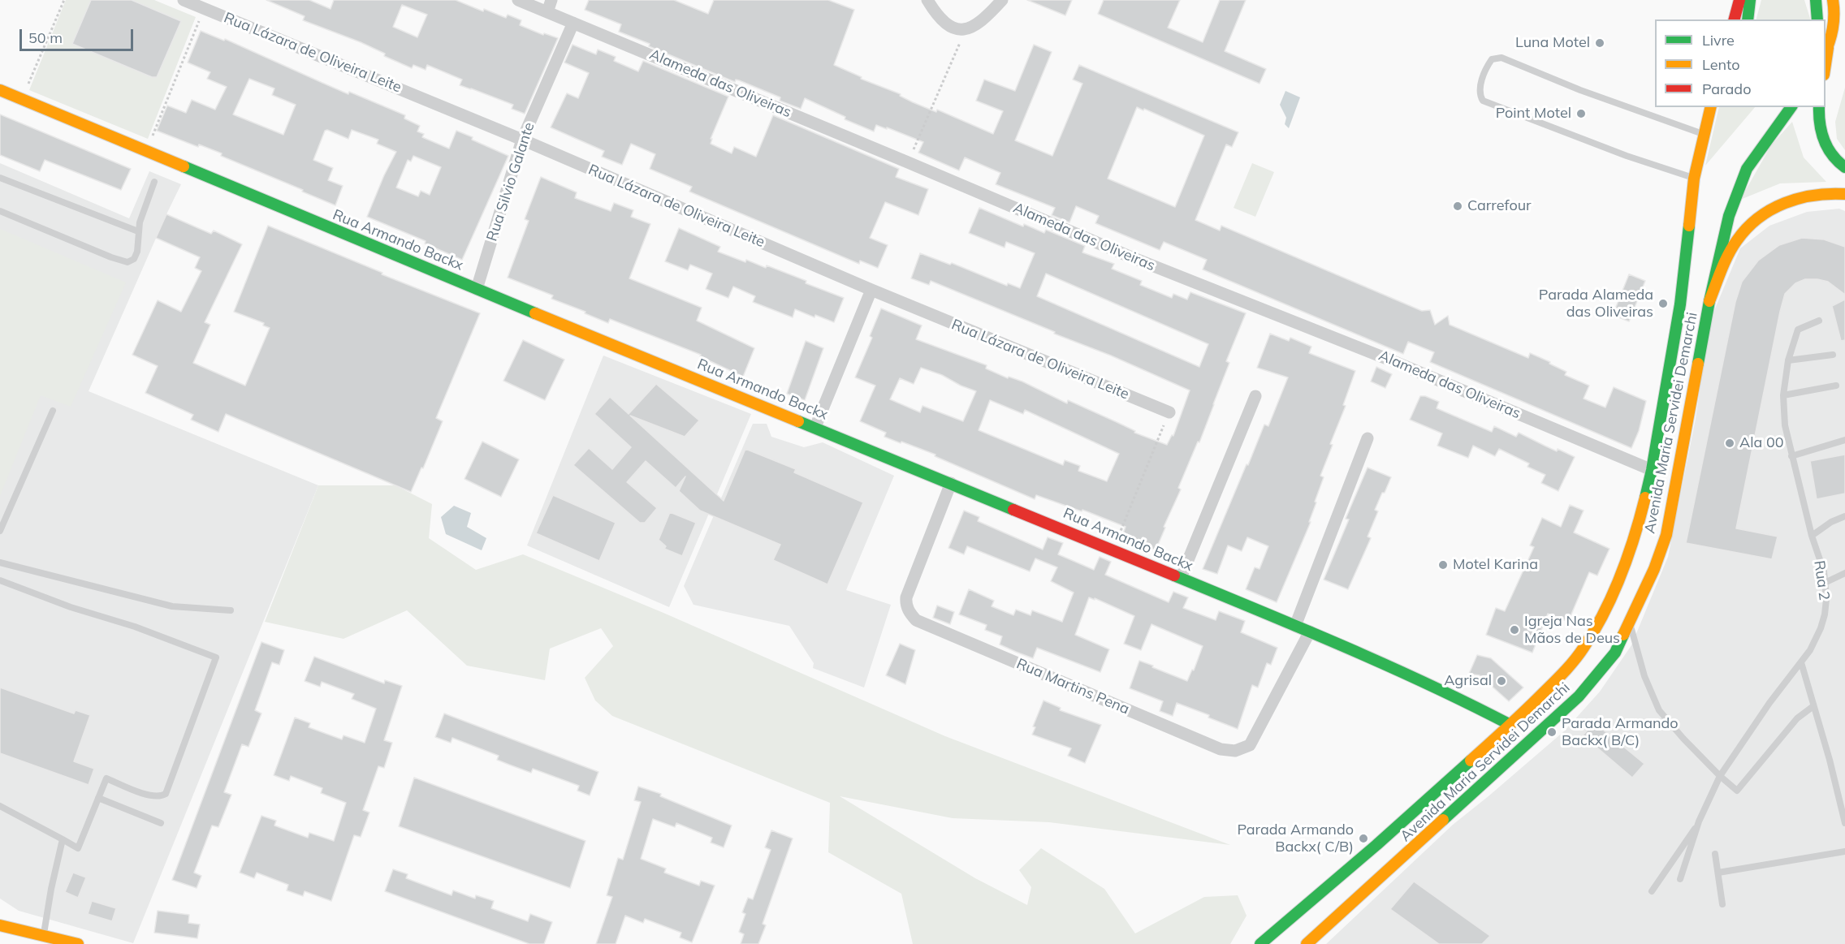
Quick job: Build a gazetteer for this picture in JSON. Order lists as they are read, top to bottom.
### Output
{
  "streets": {
    "main road": ["Rua Armando Backx", "Avenida Maria Servidei Demarchi"],
    "street": [
      "Rua Lázara de Oliveira Leite",
      "Alameda das Oliveiras",
      "Rua Silvio Galante",
      "Rua Martins Pena"
    ],
    "lane": ["Rua 2"]
  },
  "crossings": [
    ["Rua Lázara de Oliveira Leite", "Rua Silvio Galante"],
    ["Alameda das Oliveiras", "Rua Silvio Galante"],
    ["Alameda das Oliveiras", "Avenida Maria Servidei Demarchi"],
    ["Rua Silvio Galante", "Rua Armando Backx"],
    ["Rua Armando Backx", "Avenida Maria Servidei Demarchi"],
    ["Rua Armando Backx", "Rua Martins Pena"]
  ],
  "places": [
    "Luna Motel",
    "Point Motel",
    "Carrefour",
    "Parada Alameda das Oliveiras",
    "Ala 00",
    "Motel Karina",
    "Igreja Nas Mãos de Deus",
    "Agrisal",
    "Parada Armando Backx( B/C)",
    "Parada Armando Backx( C/B)"
  ],
  "legend": ["Livre", "Lento", "Parado"],
  "scale_bar": "50 m"
}
